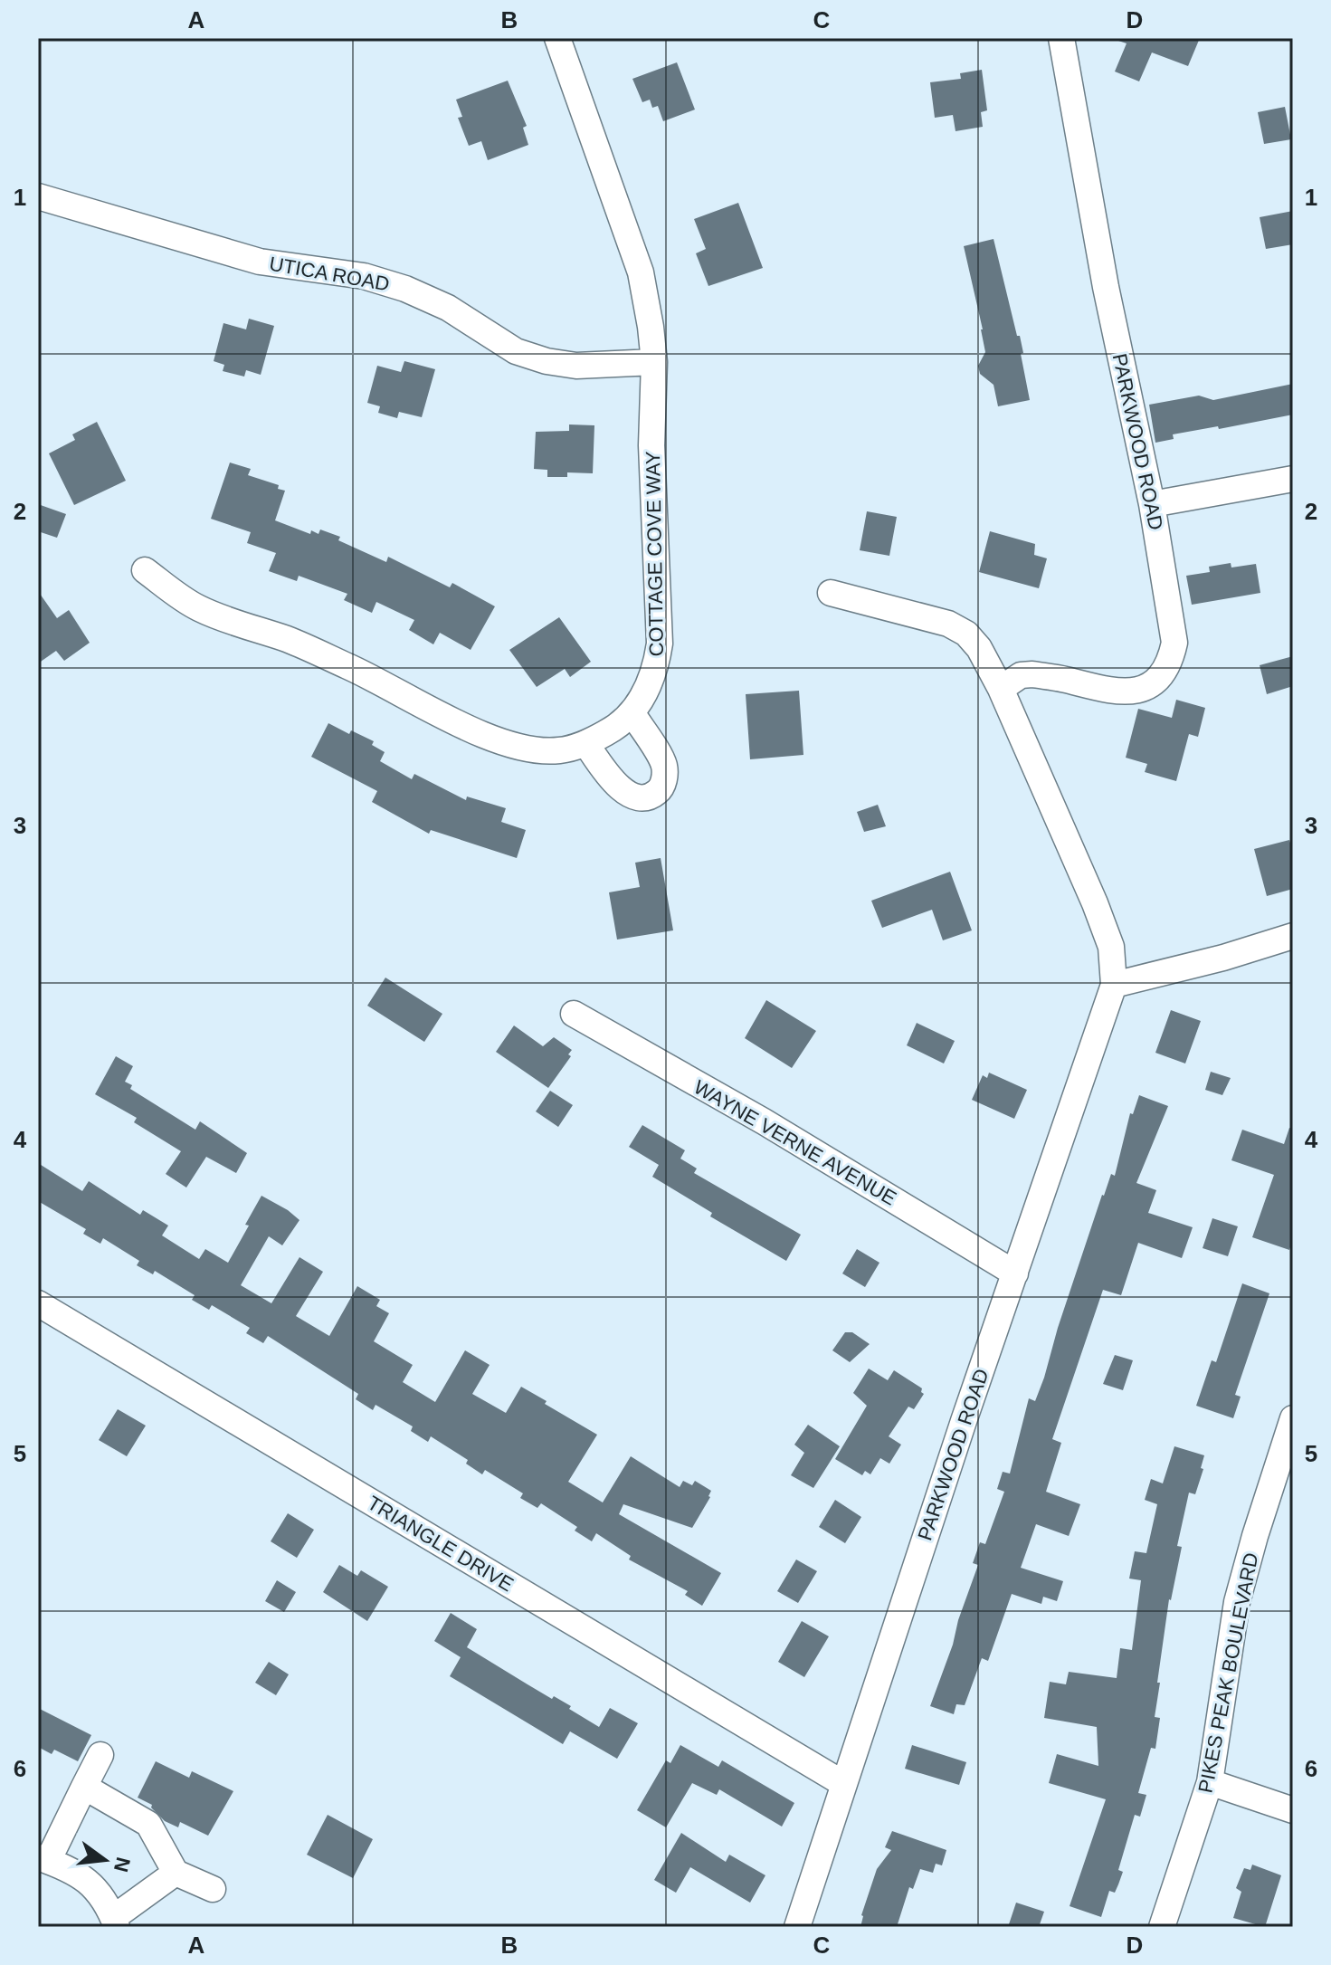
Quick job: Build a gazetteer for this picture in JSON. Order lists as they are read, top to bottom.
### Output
{
  "streets": {
    "street": [
      "UTICA ROAD",
      "PARKWOOD ROAD",
      "COTTAGE COVE WAY",
      "WAYNE VERNE AVENUE",
      "TRIANGLE DRIVE",
      "PIKES PEAK BOULEVARD"
    ]
  },
  "crossings": [
    ["UTICA ROAD", "COTTAGE COVE WAY"],
    ["PARKWOOD ROAD", "WAYNE VERNE AVENUE"],
    ["PARKWOOD ROAD", "TRIANGLE DRIVE"]
  ],
  "north": "right",
  "grid": {
    "columns": [
      "A",
      "B",
      "C",
      "D"
    ],
    "rows": [
      "1",
      "2",
      "3",
      "4",
      "5",
      "6"
    ]
  }
}
